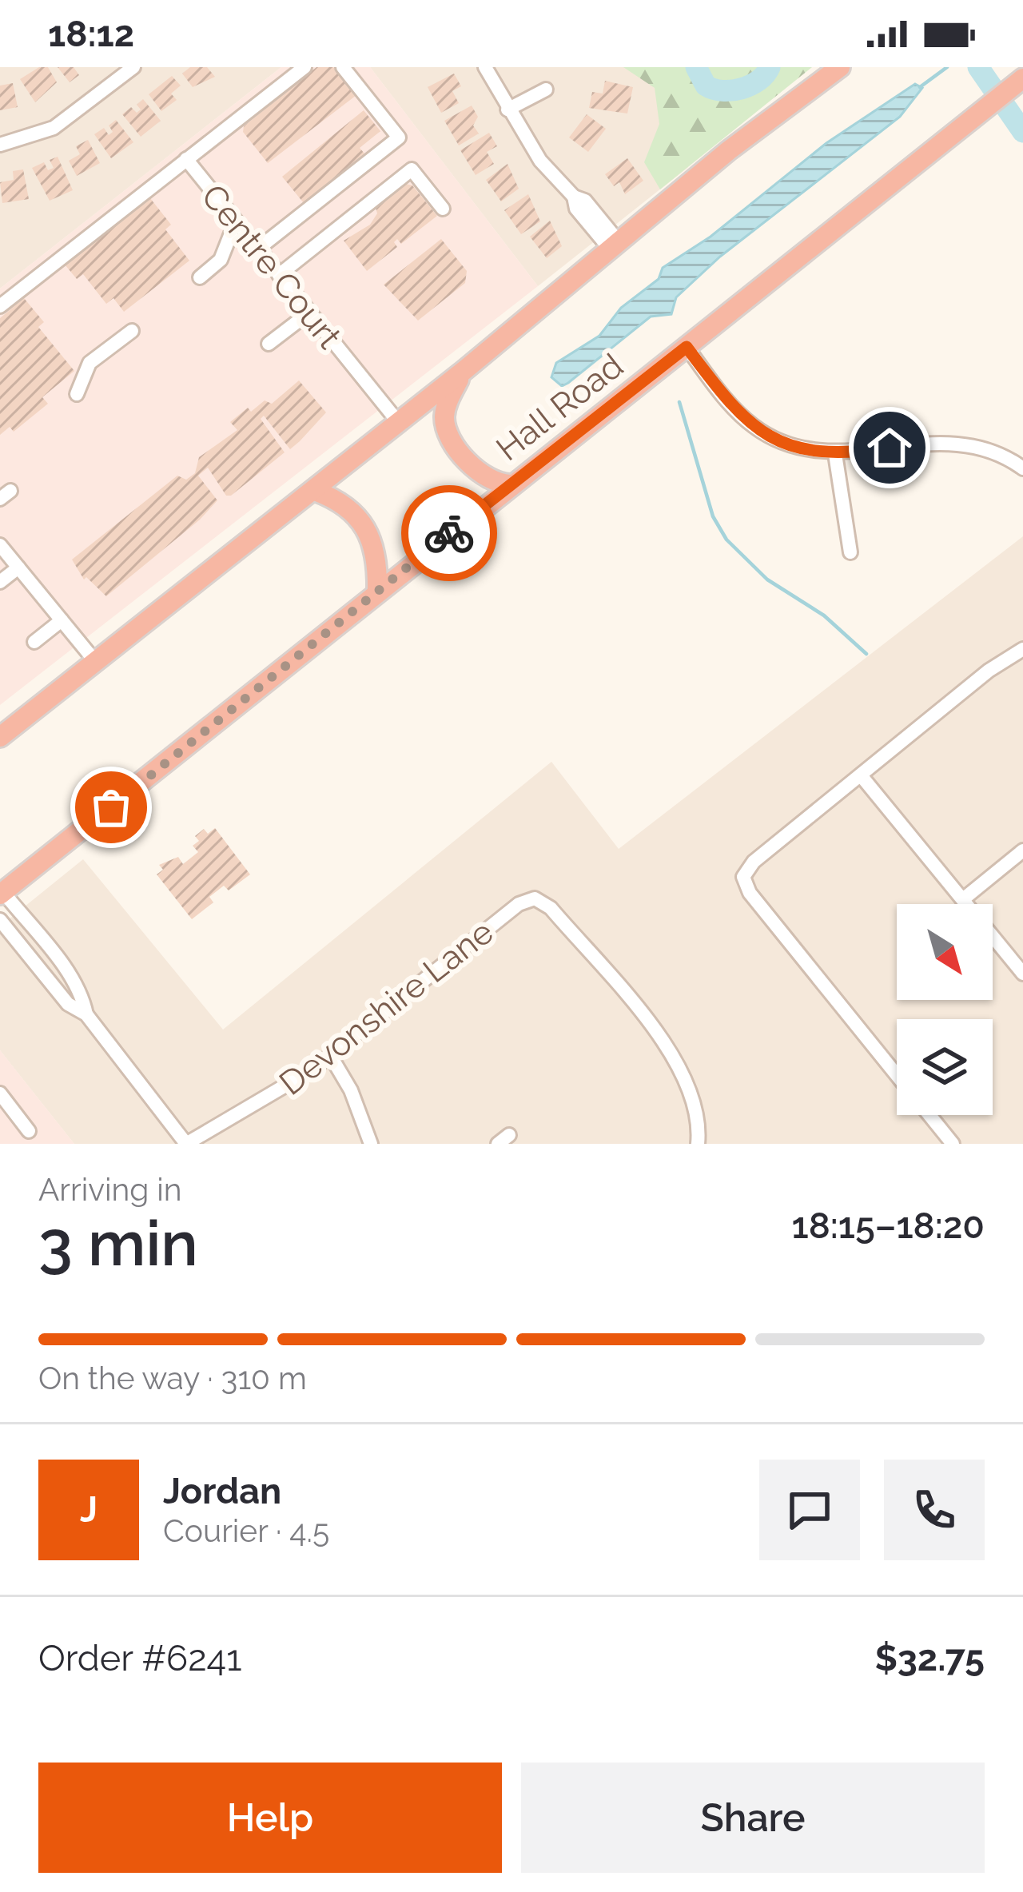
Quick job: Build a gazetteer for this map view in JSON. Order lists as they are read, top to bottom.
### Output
{
  "streets": {
    "highway": ["Hall Road"],
    "street": ["Centre Court", "Devonshire Lane"]
  },
  "north": "bottom right",
  "page": {
    "status": "18:12",
    "heading": ["3 min", "Arriving in", "18:15–18:20"],
    "panel": [
      "Jordan",
      "Courier · 4.5",
      "Order #6241",
      "$32.75"
    ],
    "bar": "On the way · 310 m",
    "round": "J",
    "buttons": ["Help", "Share"]
  }
}
